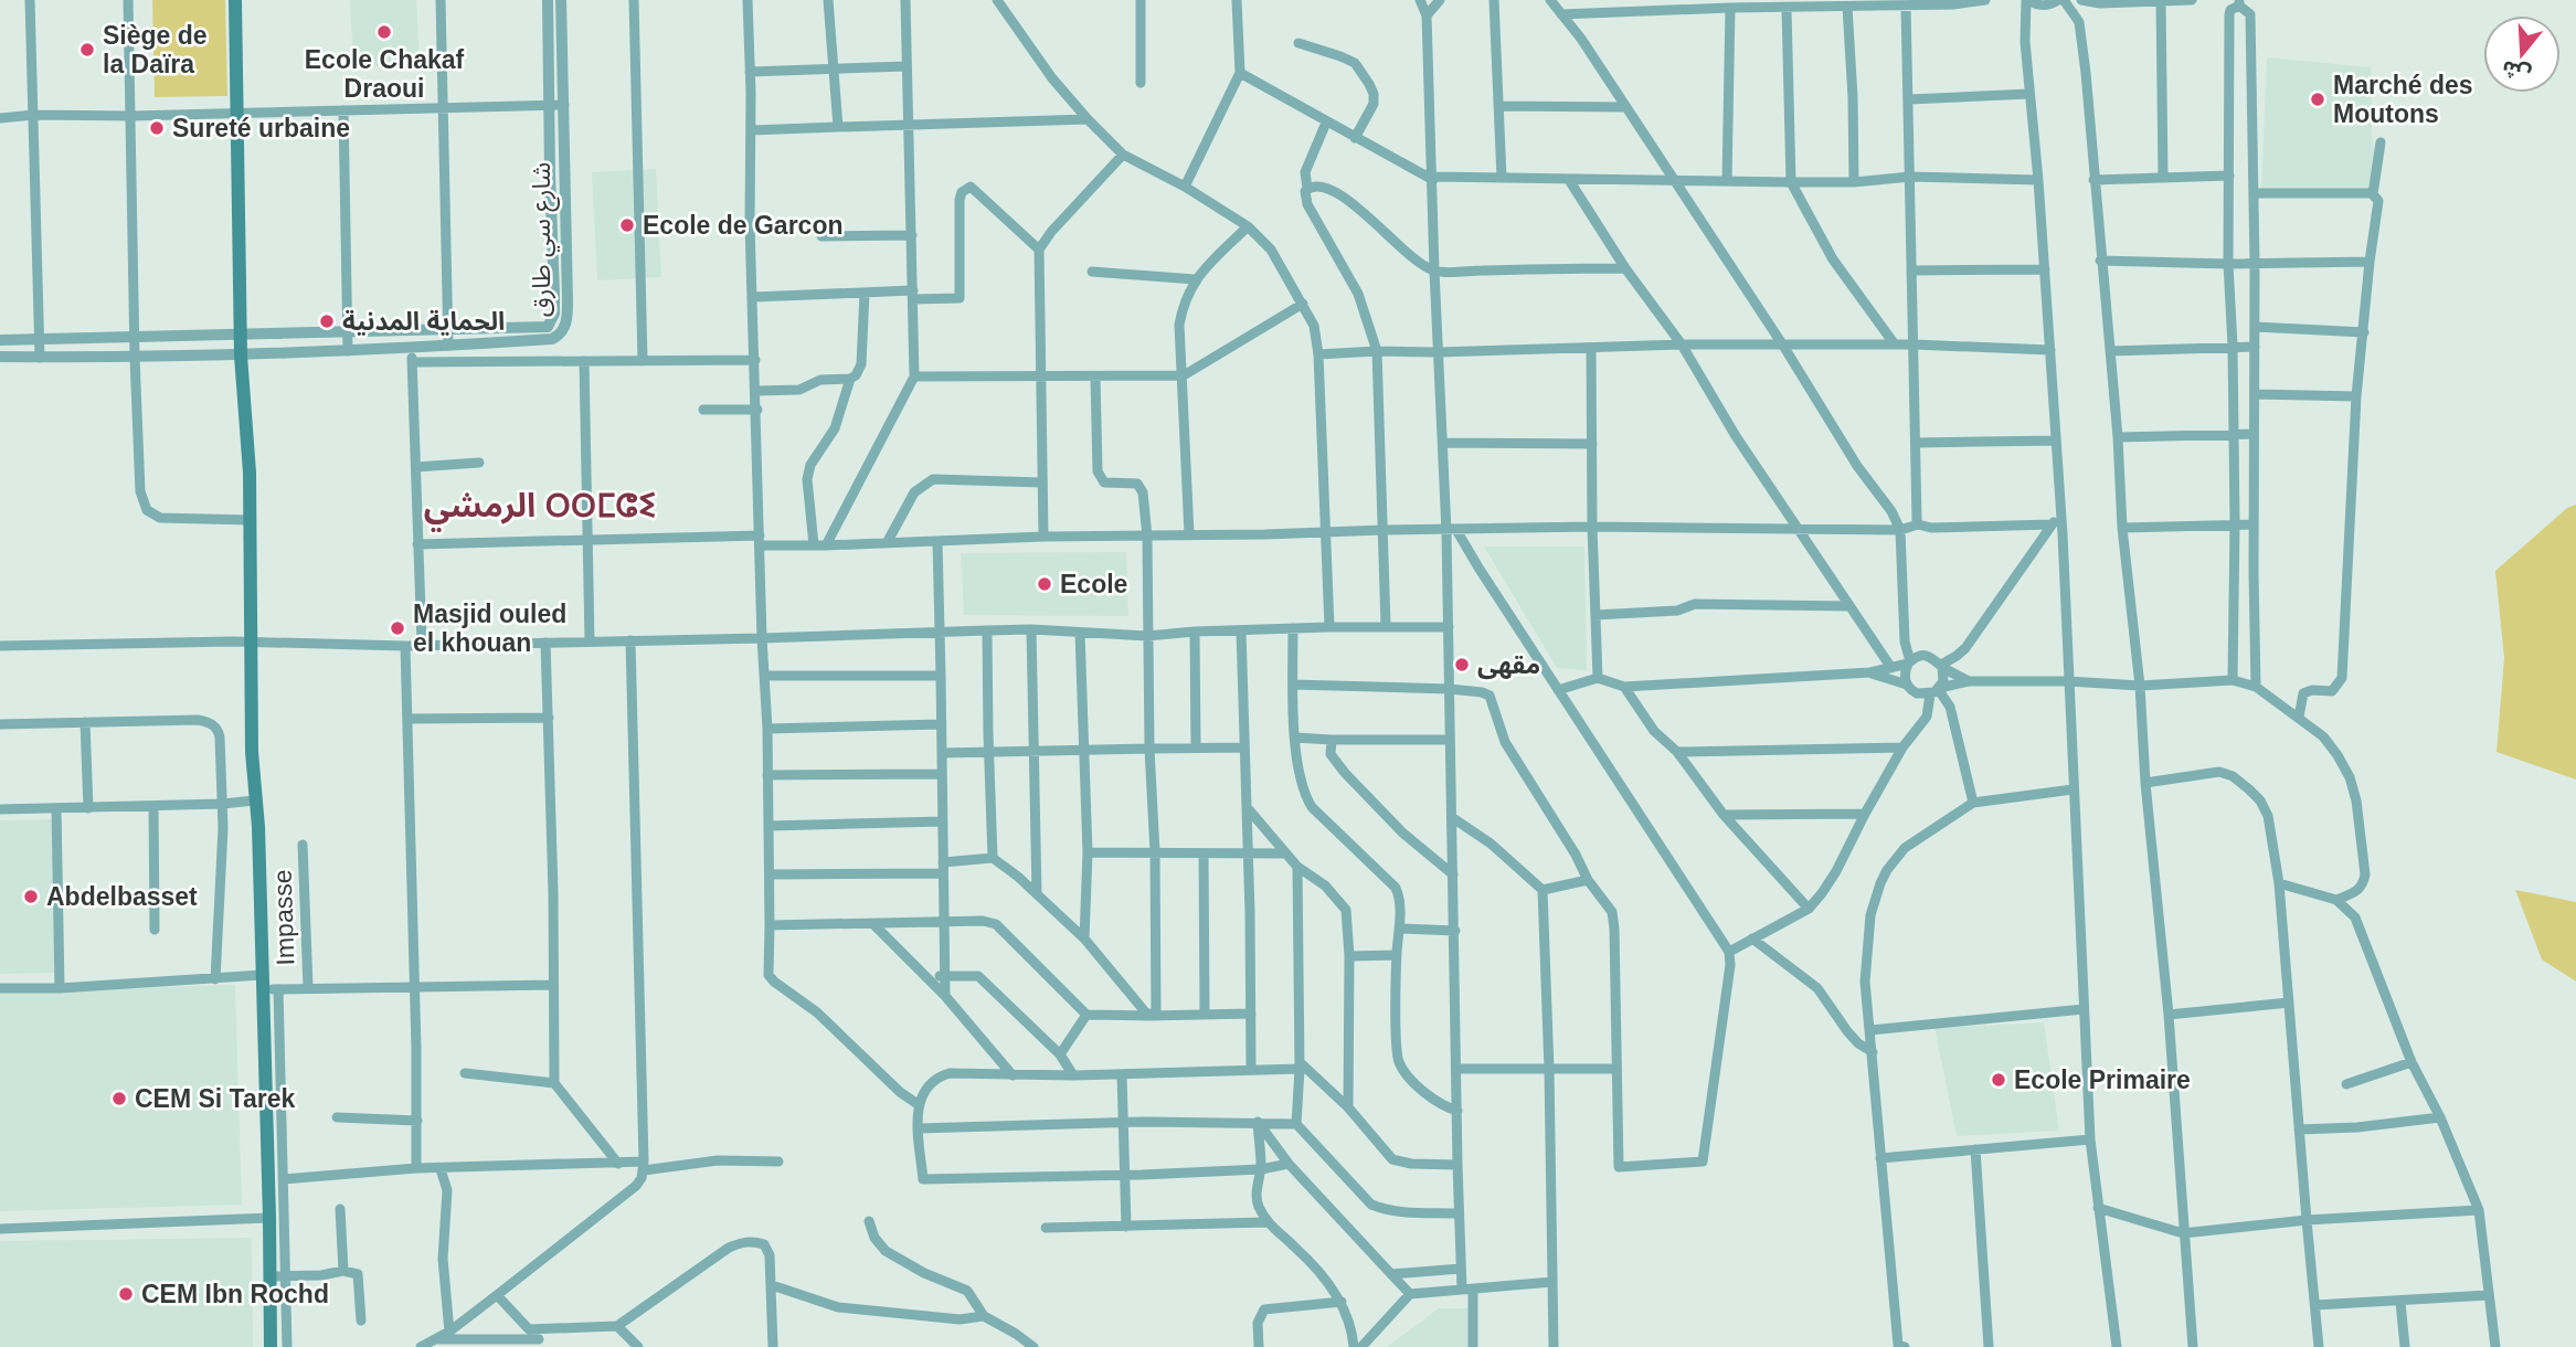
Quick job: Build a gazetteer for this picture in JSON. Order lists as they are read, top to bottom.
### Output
{
  "streets": {
    "street": ["شارع سي طارق", "Impasse"]
  },
  "districts": ["الرمشي ⵔⵔⵎⵛⵉ"],
  "places": [
    "Ecole Chakaf Draoui",
    "Siège de la Daïra",
    "Marché des Moutons",
    "Sureté urbaine",
    "Ecole de Garcon",
    "الحماية المدنية",
    "Ecole",
    "Masjid ouled el khouan",
    "مقهى",
    "Abdelbasset",
    "Ecole Primaire",
    "CEM Si Tarek",
    "CEM Ibn Rochd"
  ],
  "north": "bottom"
}
